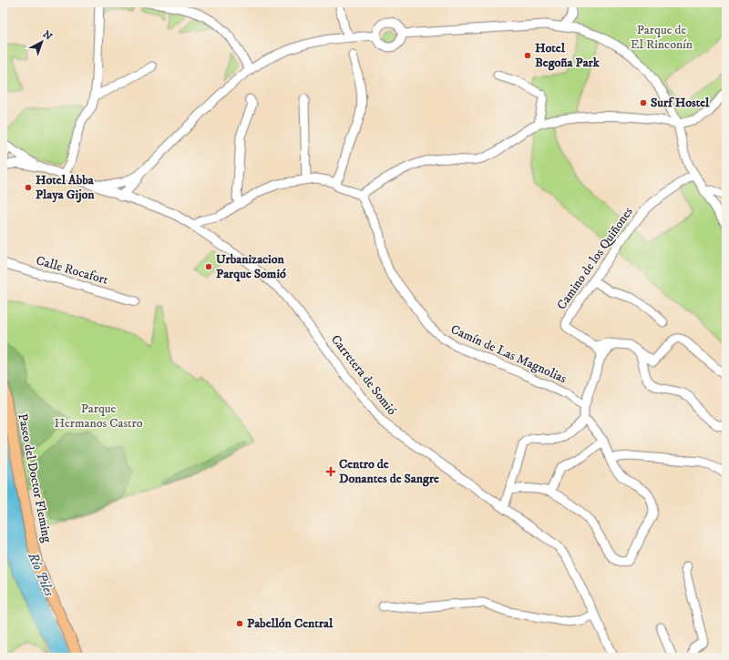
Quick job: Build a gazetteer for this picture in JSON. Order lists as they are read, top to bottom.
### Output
{
  "streets": {
    "main road": ["Paseo del Doctor Fleming"],
    "street": [
      "Camino de los Quiñones",
      "Calle Rocafort",
      "Camín de Las Magnolias",
      "Carretera de Somió"
    ]
  },
  "water": ["Río Piles"],
  "parks": ["Parque de El Rinconín", "Parque Hermanos Castro"],
  "places": {
    "other": [
      "Hotel Begoña Park",
      "Surf Hostel",
      "Hotel Abba Playa Gijon",
      "Urbanizacion Parque Somió",
      "Pabellón Central"
    ],
    "health": ["Centro de Donantes de Sangre"]
  },
  "north": "top right"
}
